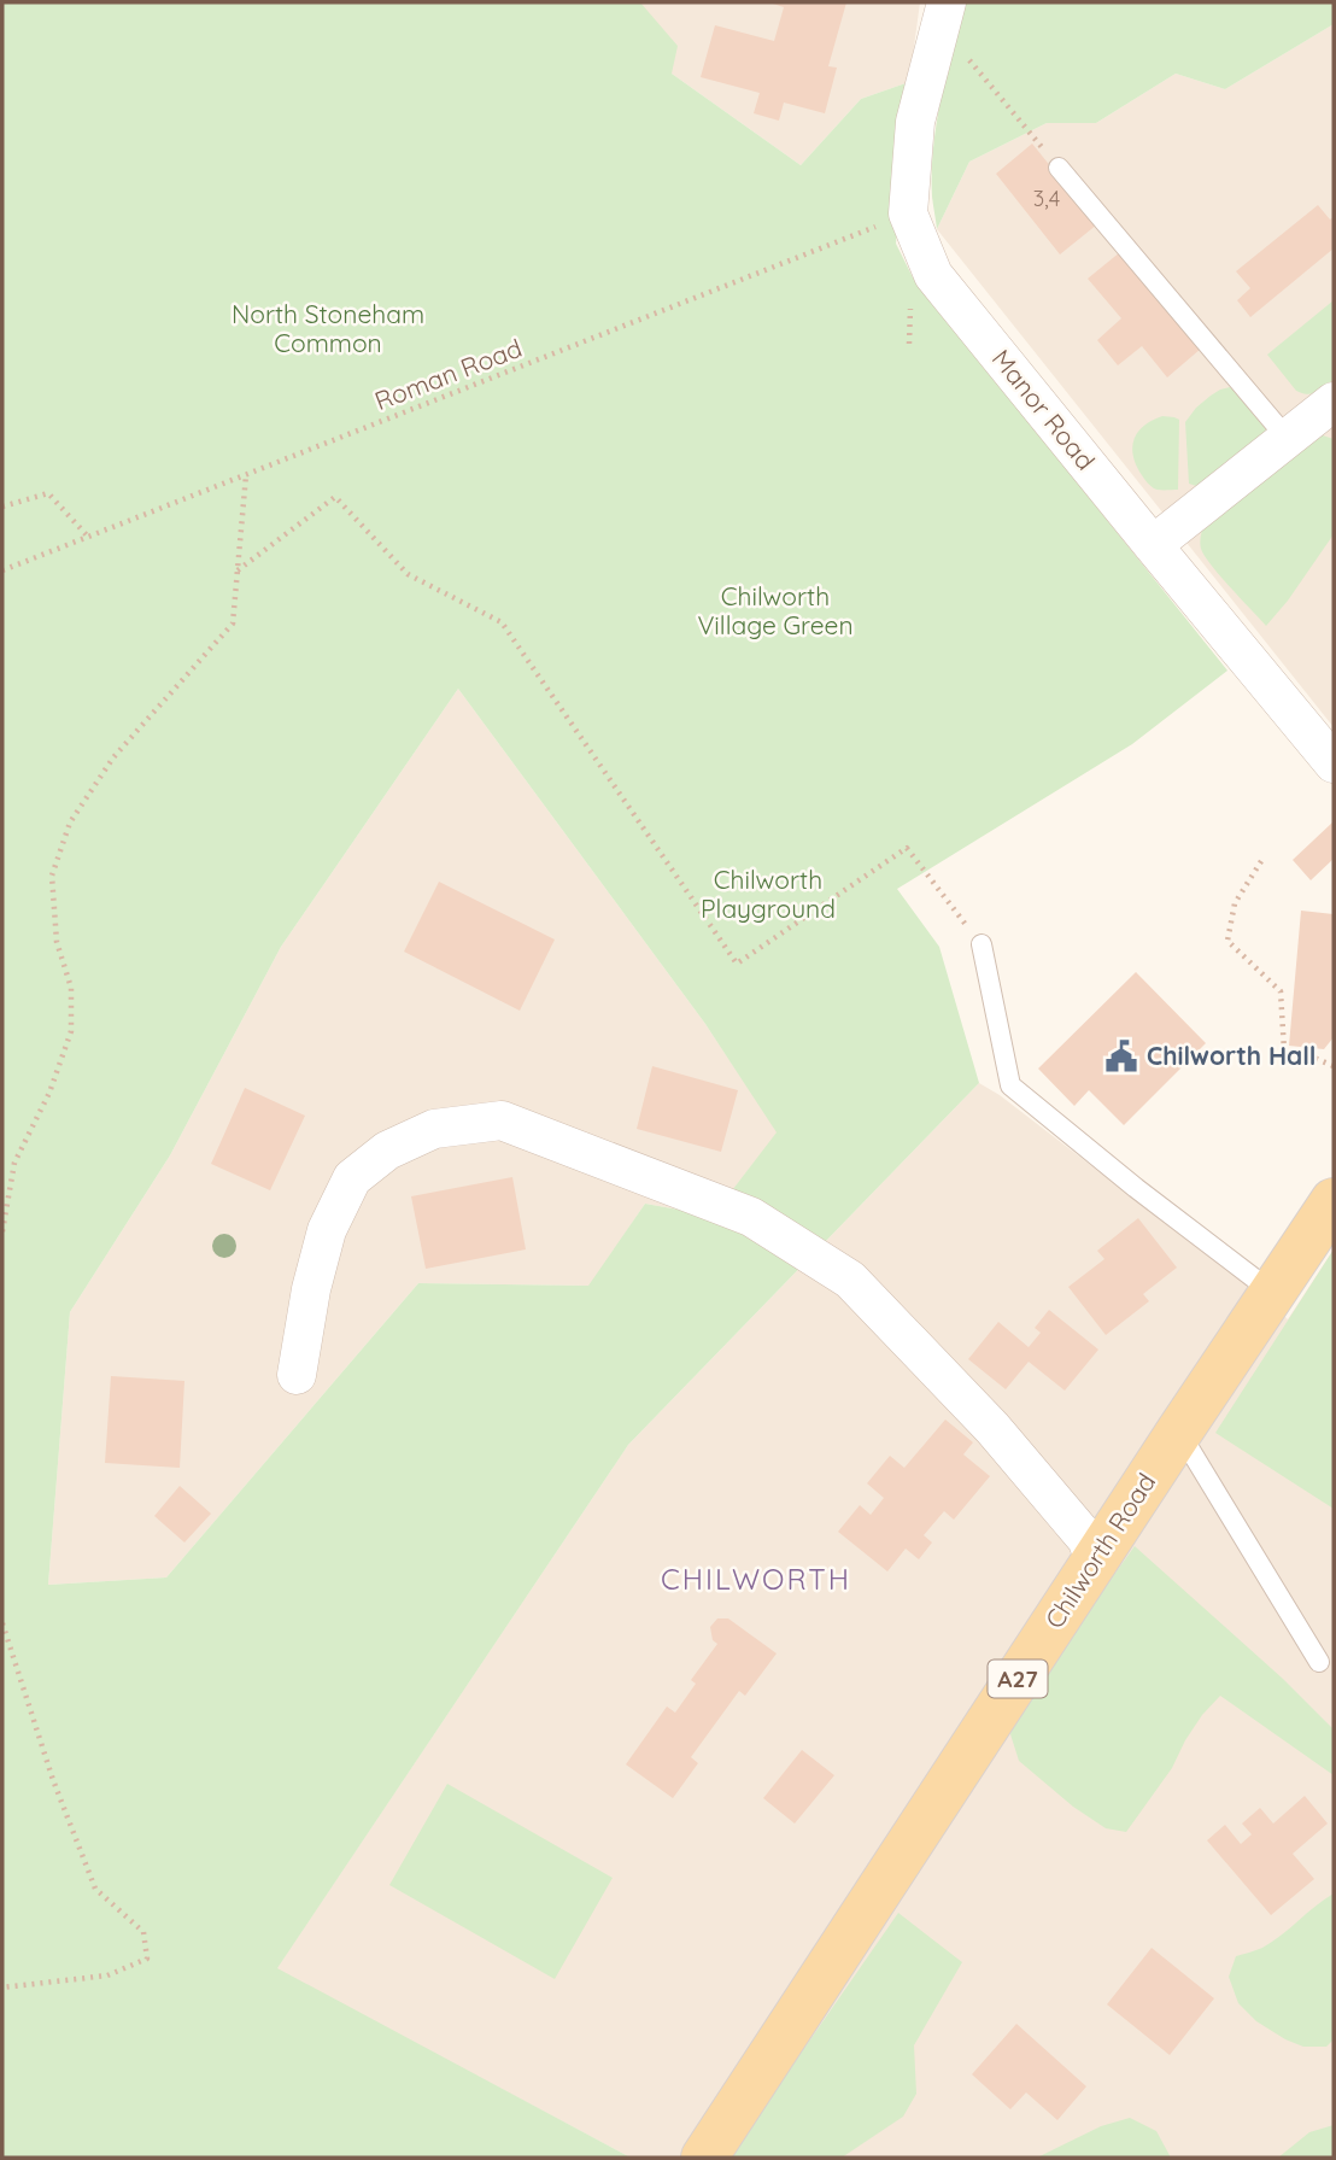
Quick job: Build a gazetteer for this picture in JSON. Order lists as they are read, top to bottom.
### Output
{
  "streets": {
    "main road": ["Chilworth Road", "A27"],
    "street": ["Manor Road"],
    "path": ["Roman Road"]
  },
  "crossings": [
    ["Roman Road", "Manor Road"]
  ],
  "districts": ["CHILWORTH"],
  "parks": ["North Stoneham Common", "Chilworth Village Green", "Chilworth Playground"],
  "places": {
    "public building": ["Chilworth Hall"]
  },
  "house_numbers": ["3,4"]
}
